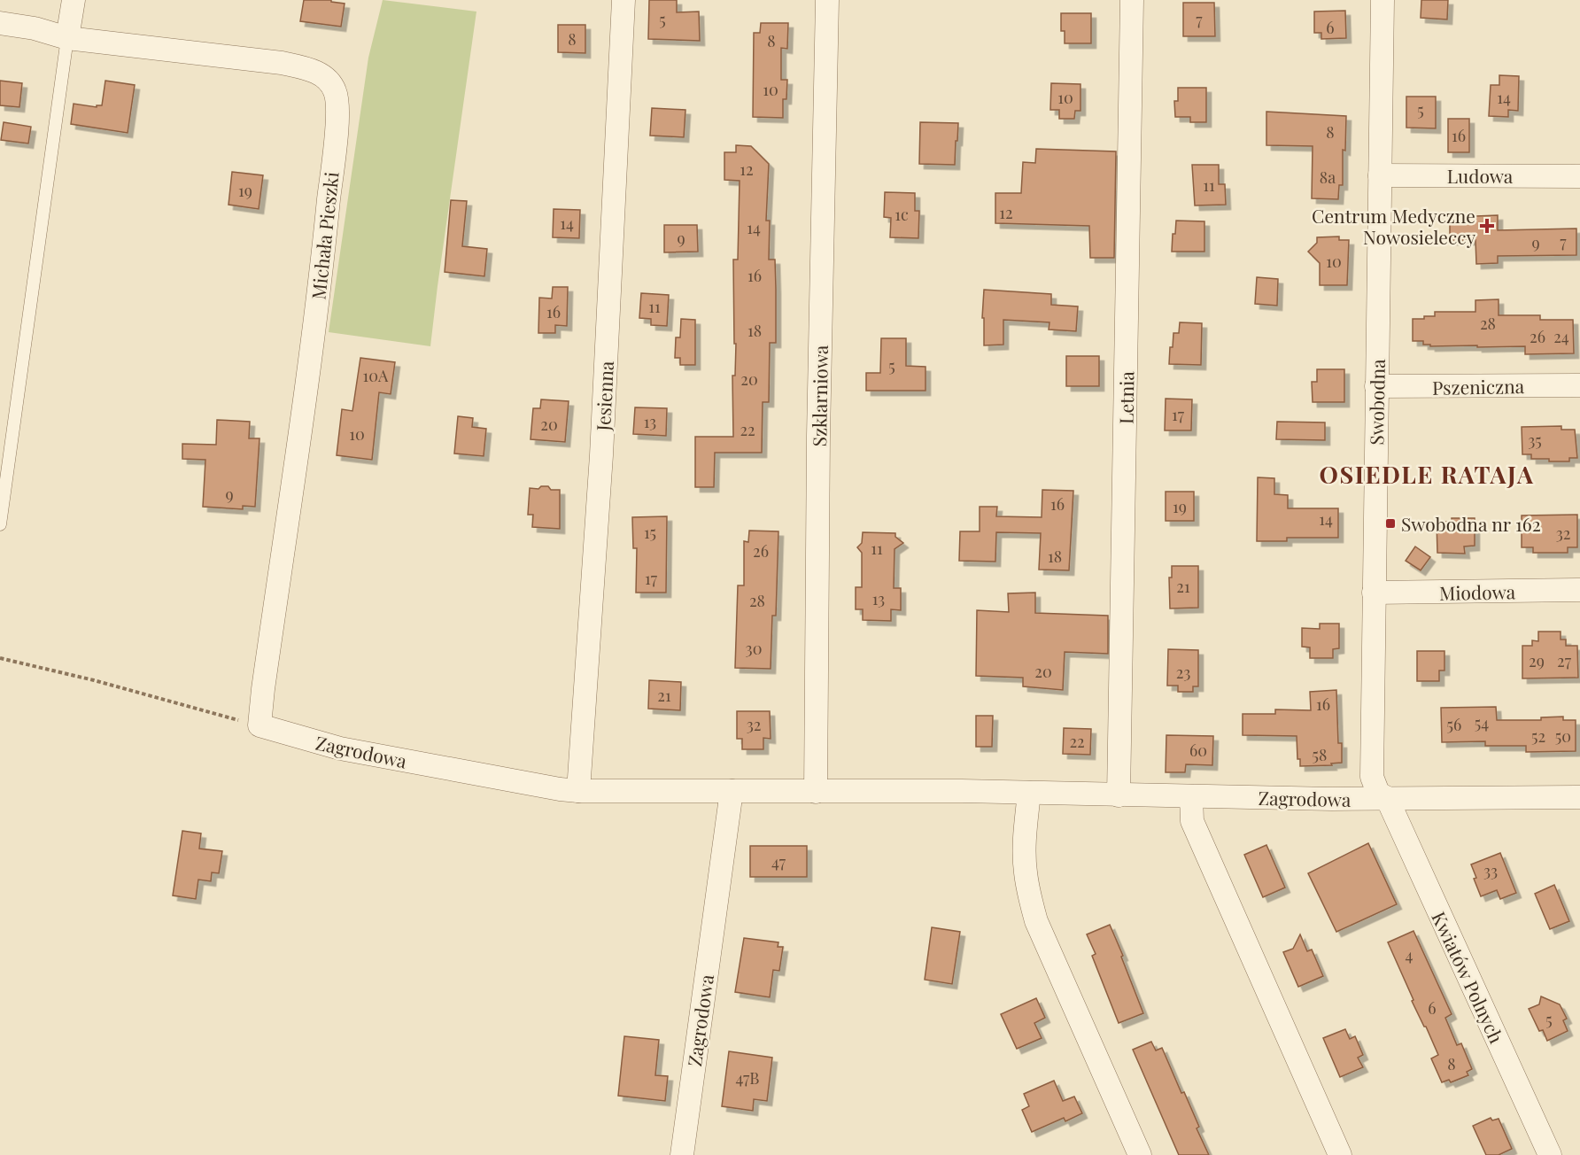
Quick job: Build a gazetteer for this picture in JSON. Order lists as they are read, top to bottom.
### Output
{
  "streets": {
    "street": [
      "Ludowa",
      "Michała Pieszki",
      "Pszeniczna",
      "Jesienna",
      "Szklarniowa",
      "Letnia",
      "Swobodna",
      "Miodowa",
      "Zagrodowa",
      "Kwiatów Polnych"
    ]
  },
  "crossings": [
    ["Ludowa", "Swobodna"],
    ["Michała Pieszki", "Zagrodowa"],
    ["Pszeniczna", "Swobodna"],
    ["Jesienna", "Zagrodowa"],
    ["Szklarniowa", "Zagrodowa"],
    ["Letnia", "Zagrodowa"],
    ["Swobodna", "Miodowa"],
    ["Swobodna", "Zagrodowa"],
    ["Swobodna", "Kwiatów Polnych"],
    ["Zagrodowa", "Kwiatów Polnych"]
  ],
  "districts": ["OSIEDLE RATAJA"],
  "places": {
    "health": ["Centrum Medyczne Nowosieleccy"],
    "transit": ["Swobodna nr 162"]
  },
  "house_numbers": [
    "5",
    "7",
    "6",
    "8",
    "8",
    "10",
    "10",
    "14",
    "5",
    "8",
    "16",
    "12",
    "8a",
    "11",
    "19",
    "12",
    "1c",
    "14",
    "14",
    "9",
    "7",
    "9",
    "10",
    "16",
    "11",
    "16",
    "28",
    "18",
    "26",
    "24",
    "5",
    "10A",
    "20",
    "17",
    "13",
    "20",
    "22",
    "10",
    "35",
    "9",
    "16",
    "19",
    "14",
    "15",
    "32",
    "11",
    "26",
    "18",
    "17",
    "21",
    "13",
    "28",
    "30",
    "29",
    "27",
    "20",
    "23",
    "21",
    "16",
    "54",
    "32",
    "56",
    "52",
    "50",
    "22",
    "60",
    "58",
    "47",
    "33",
    "4",
    "6",
    "5",
    "8",
    "47B"
  ]
}
